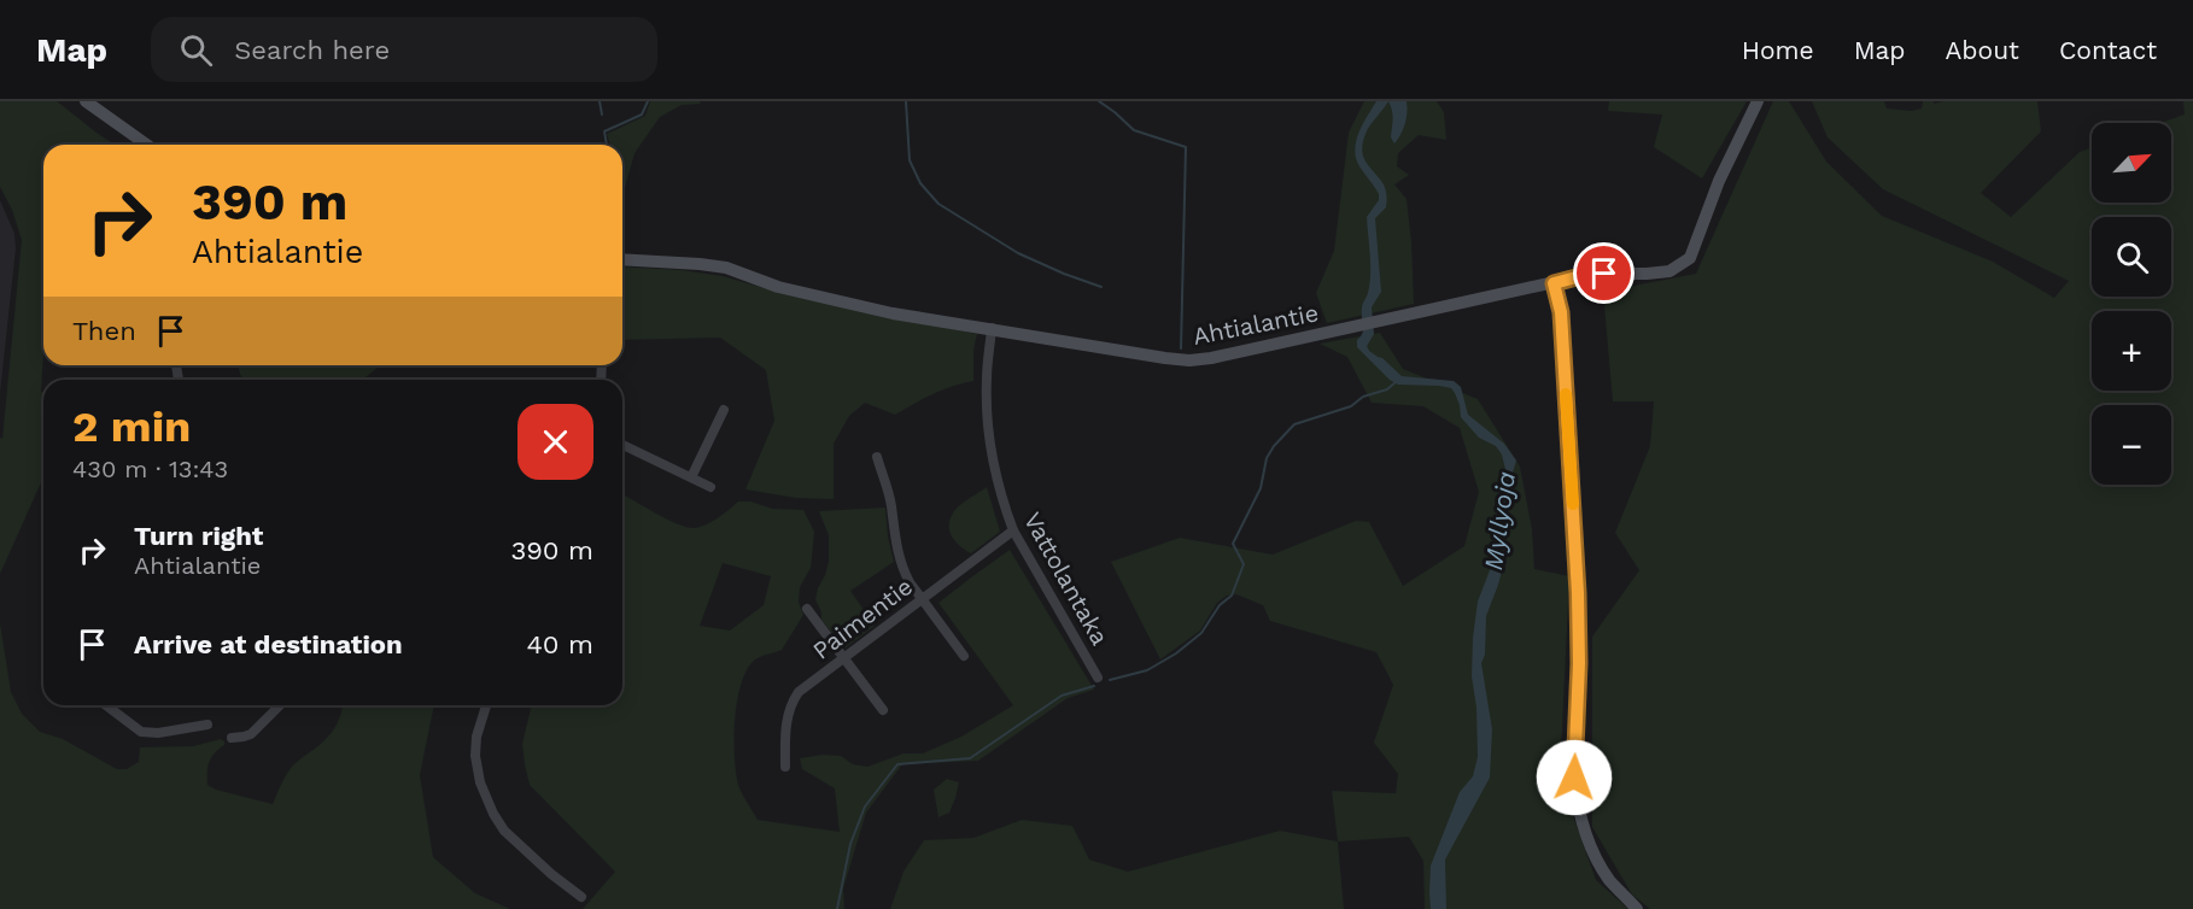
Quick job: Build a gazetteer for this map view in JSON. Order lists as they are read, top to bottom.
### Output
{
  "streets": {
    "street": ["Ahtialantie", "Vattolantaka", "Paimentie"]
  },
  "crossings": [
    ["Ahtialantie", "Vattolantaka"],
    ["Vattolantaka", "Paimentie"]
  ],
  "water": ["Myllyoja"],
  "north": "top right",
  "page": {
    "header": "Map",
    "search": "Search here",
    "nav": [
      "Home",
      "Map",
      "About",
      "Contact"
    ],
    "map_buttons": ["+", "−"],
    "turn": ["390 m", "Ahtialantie"],
    "then": "Then",
    "heading": ["2 min", "430 m · 13:43"],
    "list": [
      {
        "name": "Turn right",
        "note": "Ahtialantie",
        "value": "390 m"
      },
      {
        "name": "Arrive at destination",
        "value": "40 m"
      }
    ]
  }
}
